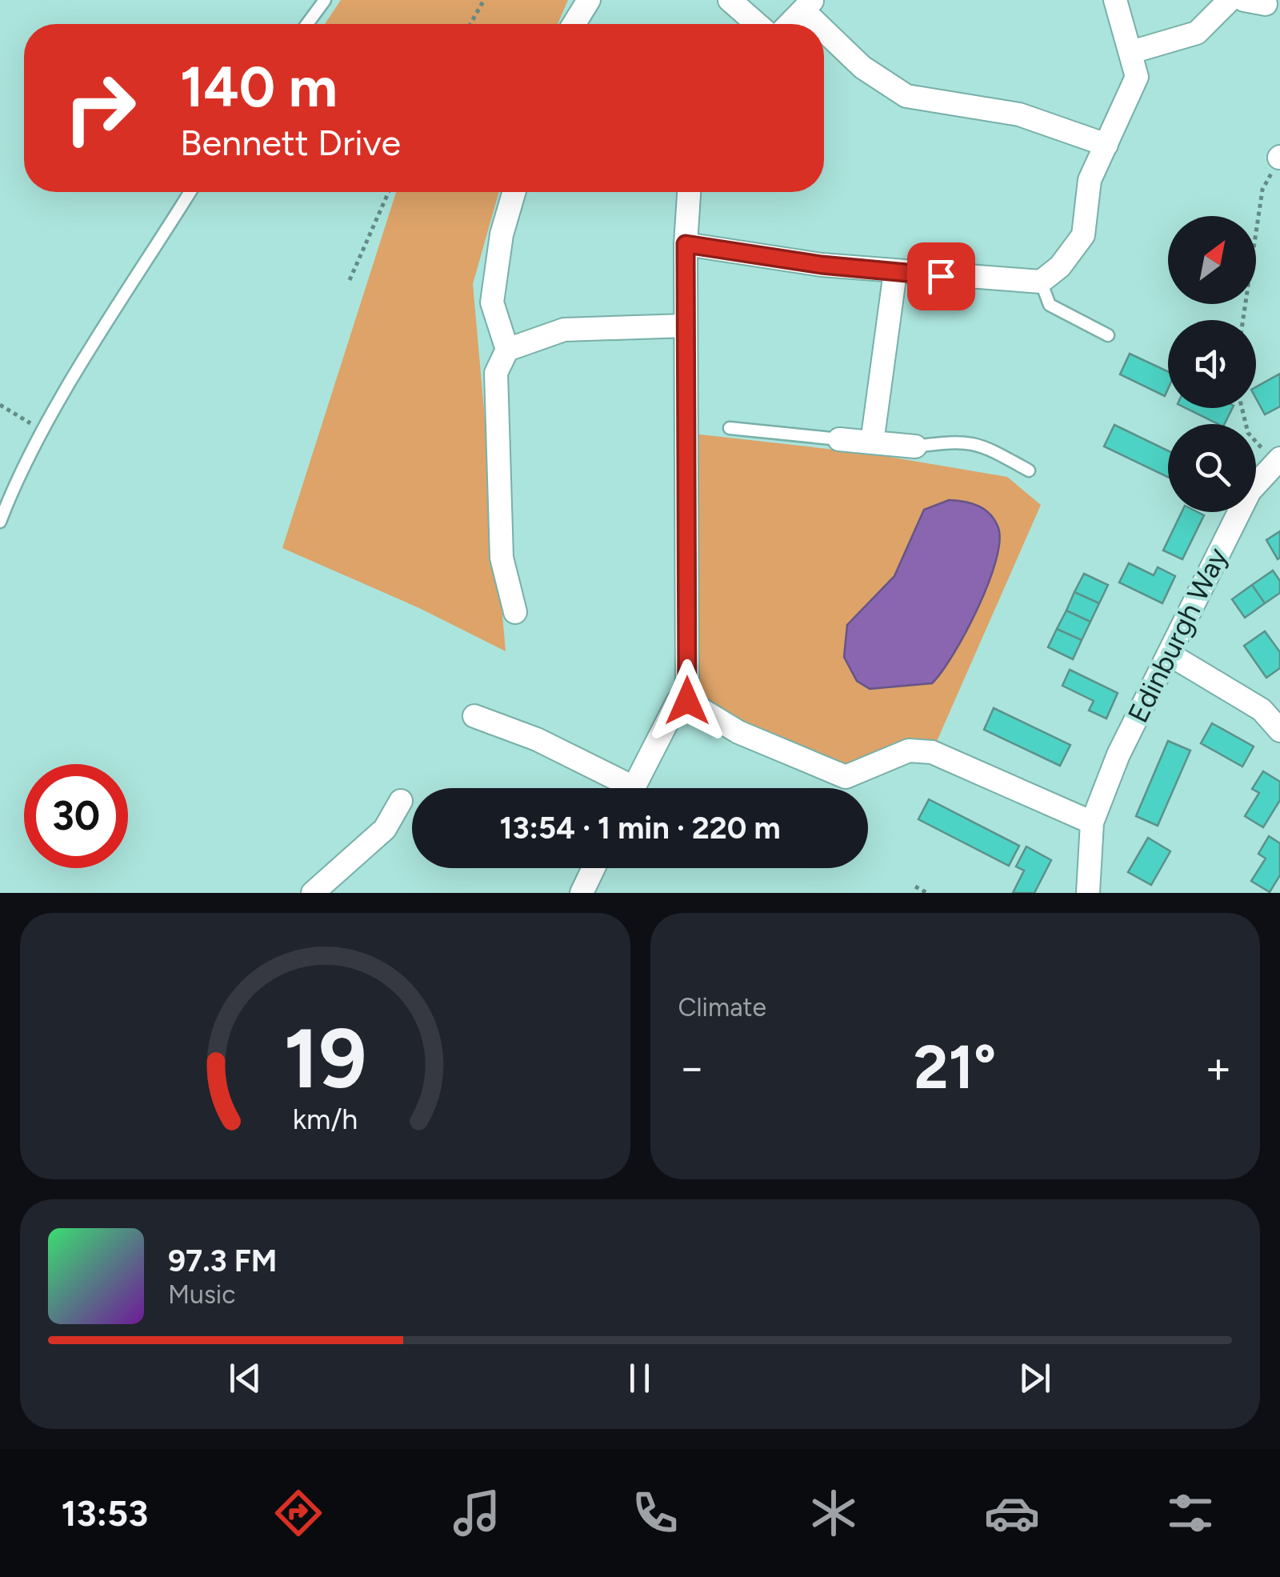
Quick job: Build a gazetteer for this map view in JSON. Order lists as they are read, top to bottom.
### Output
{
  "streets": {
    "street": ["Edinburgh Way"]
  },
  "north": "top right",
  "page": {
    "turn": ["140 m", "Bennett Drive"],
    "limit": "30",
    "trip": "13:54 · 1 min · 220 m",
    "tile": "Climate",
    "heat": ["−", "21°", "+"],
    "song": ["97.3 FM", "Music"],
    "tabs": "13:53",
    "gauge": ["19", "km/h"]
  }
}
